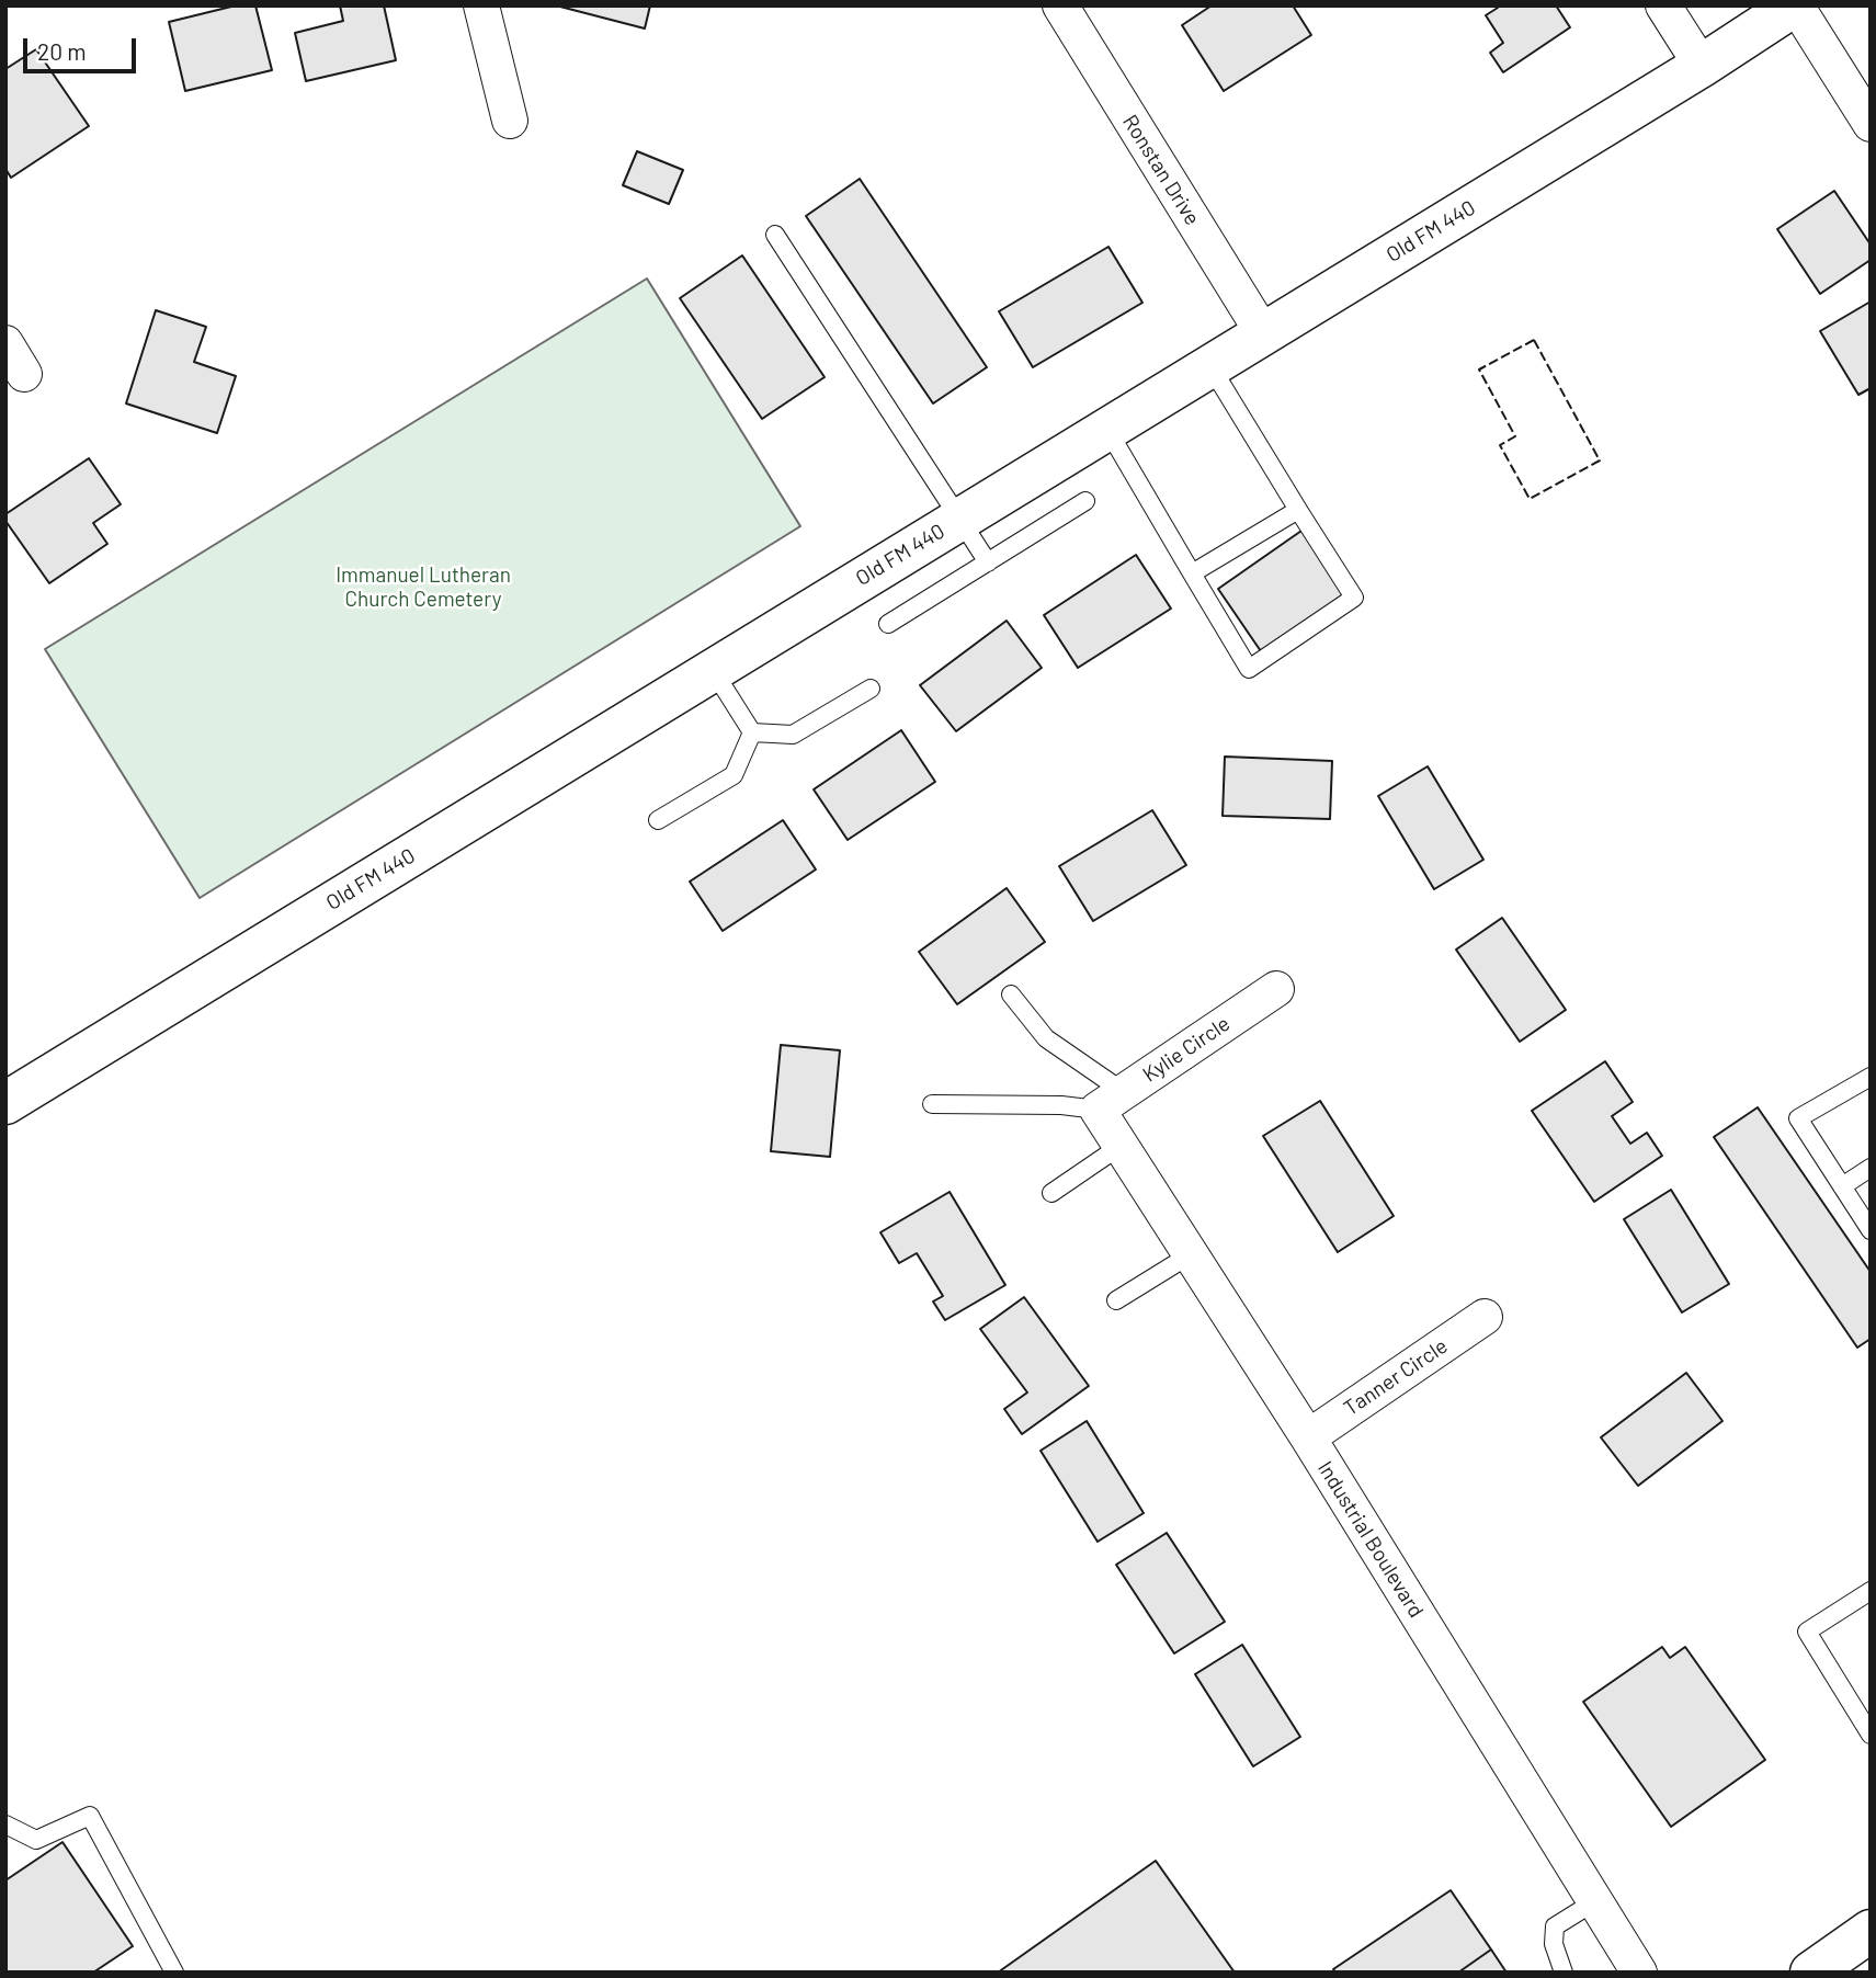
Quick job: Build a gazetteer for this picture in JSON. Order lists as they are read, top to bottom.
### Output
{
  "streets": {
    "main road": ["Old FM 440"],
    "street": [
      "Ronstan Drive",
      "Kylie Circle",
      "Tanner Circle",
      "Industrial Boulevard"
    ]
  },
  "crossings": [
    ["Ronstan Drive", "Old FM 440"],
    ["Kylie Circle", "Industrial Boulevard"],
    ["Tanner Circle", "Industrial Boulevard"]
  ],
  "parks": ["Immanuel Lutheran Church Cemetery"],
  "scale_bar": "20 m"
}
